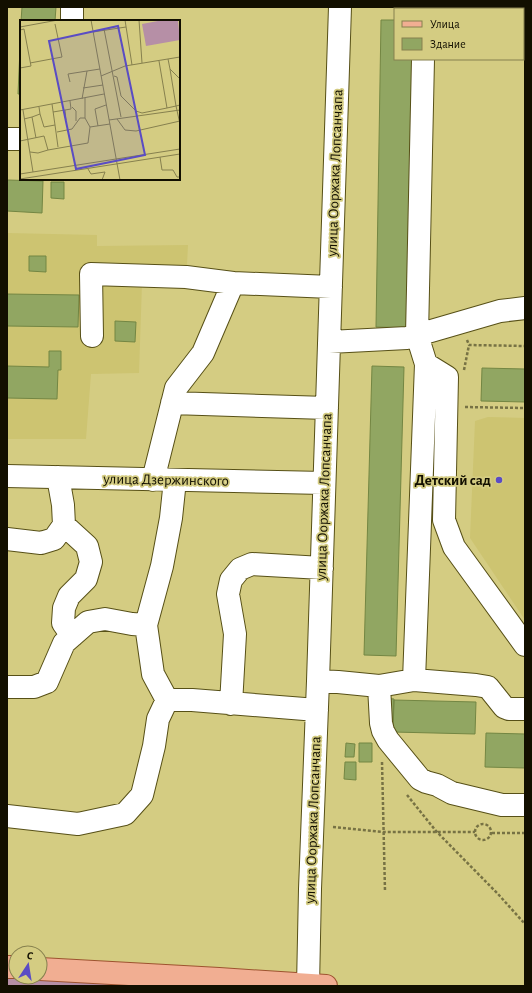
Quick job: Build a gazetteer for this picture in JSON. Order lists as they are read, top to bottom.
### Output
{
  "streets": {
    "street": ["улица Ооржака Лопсанчапа", "улица Дзержинского"]
  },
  "crossings": [
    ["улица Ооржака Лопсанчапа", "улица Дзержинского"]
  ],
  "places": ["Детский сад"],
  "legend": ["Улица", "Здание"],
  "north": "top"
}
